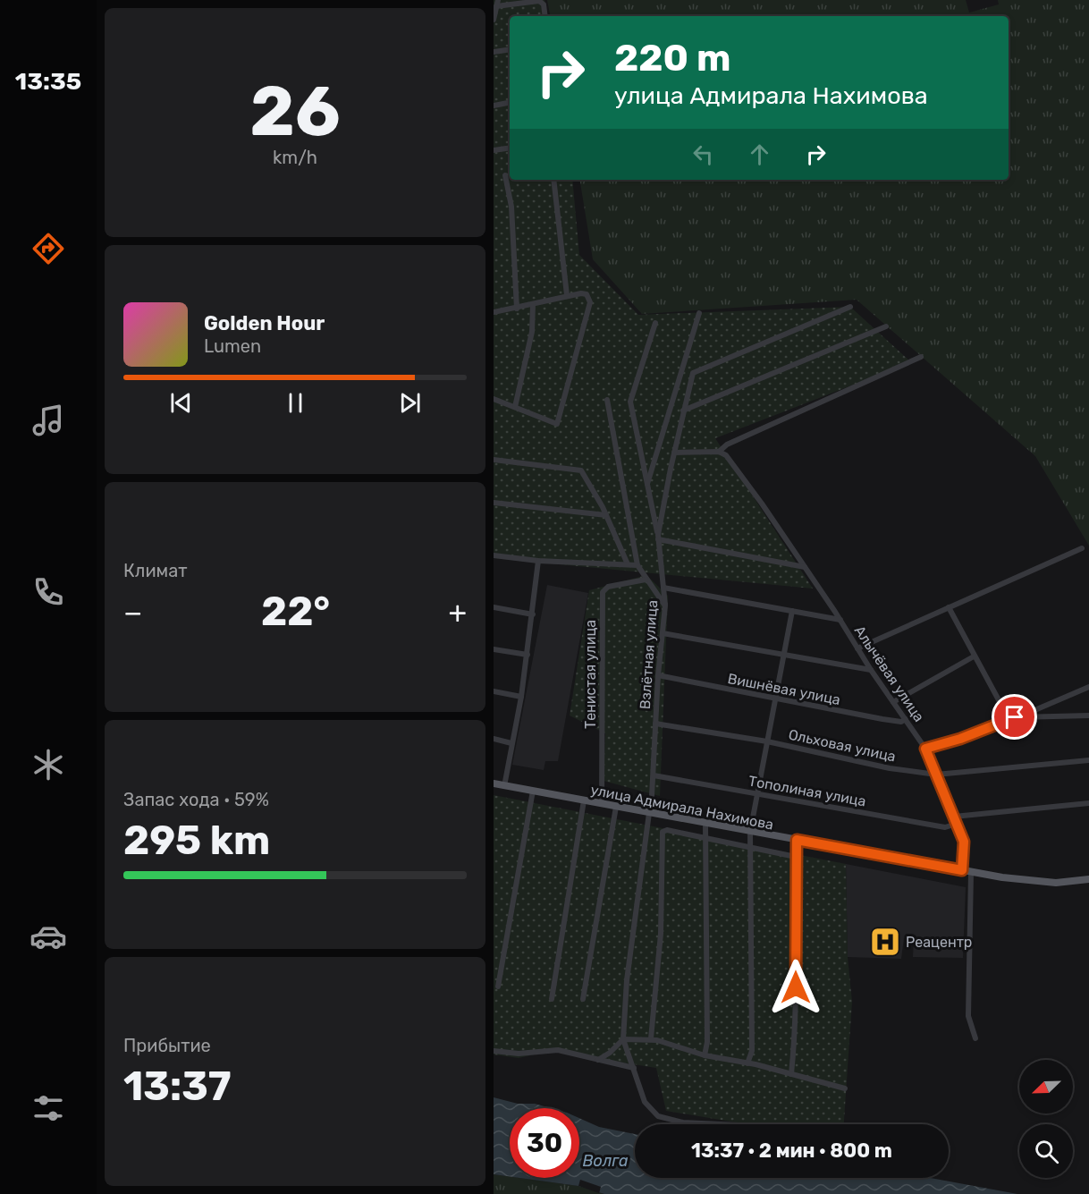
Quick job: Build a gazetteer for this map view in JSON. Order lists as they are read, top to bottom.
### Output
{
  "streets": {
    "main road": ["улица Адмирала Нахимова"],
    "street": [
      "Взлётная улица",
      "Алычёвая улица",
      "Тенистая улица",
      "Вишнёвая улица",
      "Ольховая улица",
      "Тополиная улица"
    ]
  },
  "crossings": [
    ["Взлётная улица", "Вишнёвая улица"],
    ["Взлётная улица", "Ольховая улица"],
    ["Взлётная улица", "Тополиная улица"],
    ["Взлётная улица", "улица Адмирала Нахимова"],
    ["Алычёвая улица", "Вишнёвая улица"],
    ["Алычёвая улица", "Ольховая улица"],
    ["Алычёвая улица", "Тополиная улица"],
    ["Алычёвая улица", "улица Адмирала Нахимова"],
    ["Тенистая улица", "улица Адмирала Нахимова"]
  ],
  "water": ["Волга"],
  "places": {
    "hospital": ["Реацентр"]
  },
  "north": "bottom left",
  "page": {
    "tabs": "13:35",
    "tile": [
      ["26", "km/h"],
      "Климат",
      ["Запас хода · 59%", "295 km"],
      ["Прибытие", "13:37"]
    ],
    "turn": ["220 m", "улица Адмирала Нахимова"],
    "song": ["Golden Hour", "Lumen"],
    "heat": ["−", "22°", "+"],
    "limit": "30",
    "trip": "13:37 · 2 мин · 800 m"
  }
}
